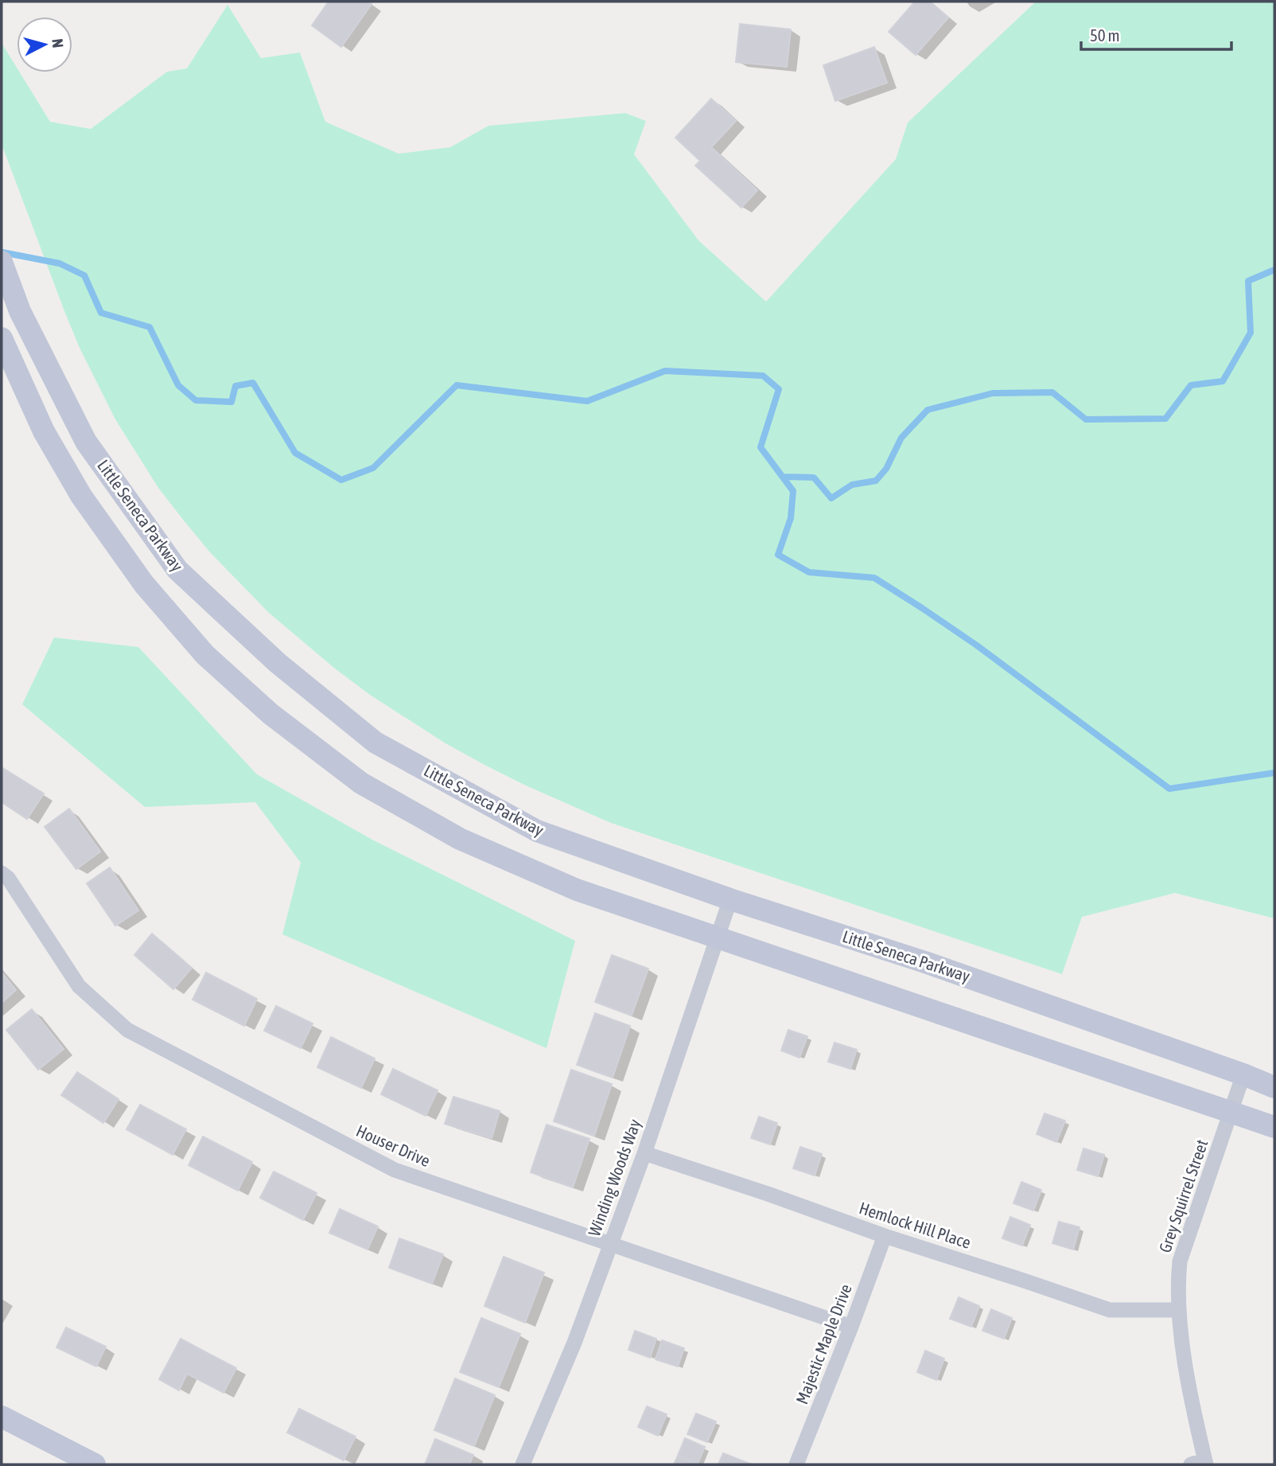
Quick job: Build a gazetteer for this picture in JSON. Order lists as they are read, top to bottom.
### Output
{
  "streets": {
    "main road": ["Little Seneca Parkway"],
    "street": [
      "Houser Drive",
      "Winding Woods Way",
      "Grey Squirrel Street",
      "Hemlock Hill Place",
      "Majestic Maple Drive"
    ]
  },
  "crossings": [
    ["Little Seneca Parkway", "Winding Woods Way"],
    ["Little Seneca Parkway", "Grey Squirrel Street"],
    ["Houser Drive", "Winding Woods Way"],
    ["Houser Drive", "Majestic Maple Drive"],
    ["Winding Woods Way", "Hemlock Hill Place"],
    ["Grey Squirrel Street", "Hemlock Hill Place"],
    ["Hemlock Hill Place", "Majestic Maple Drive"]
  ],
  "scale_bar": "50 m",
  "north": "right"
}
